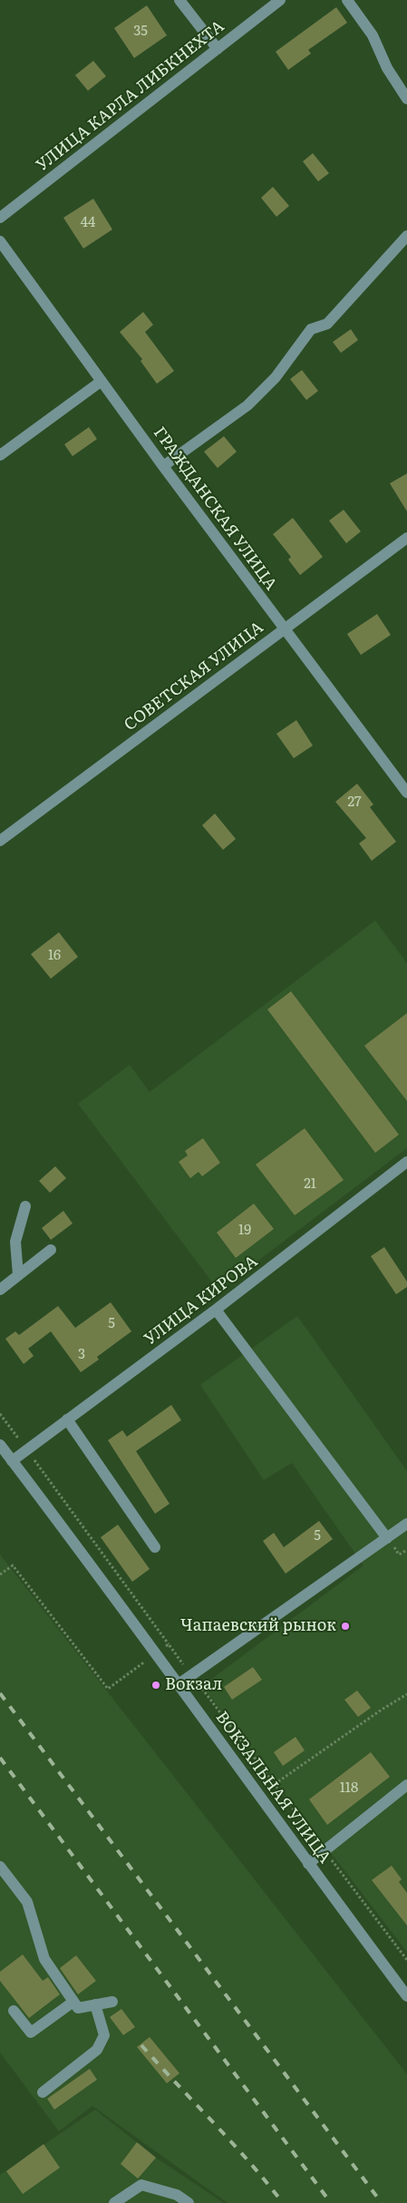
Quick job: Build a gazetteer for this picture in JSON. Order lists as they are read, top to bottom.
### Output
{
  "streets": {
    "street": [
      "УЛИЦА КАРЛА ЛИБКНЕХТА",
      "ГРАЖДАНСКАЯ УЛИЦА",
      "СОВЕТСКАЯ УЛИЦА",
      "УЛИЦА КИРОВА",
      "ВОКЗАЛЬНАЯ УЛИЦА"
    ]
  },
  "crossings": [
    ["ГРАЖДАНСКАЯ УЛИЦА", "СОВЕТСКАЯ УЛИЦА"],
    ["УЛИЦА КИРОВА", "ВОКЗАЛЬНАЯ УЛИЦА"]
  ],
  "places": ["Чапаевский рынок", "Вокзал"],
  "house_numbers": [
    "35",
    "44",
    "27",
    "16",
    "21",
    "19",
    "5",
    "3",
    "5",
    "118"
  ]
}
